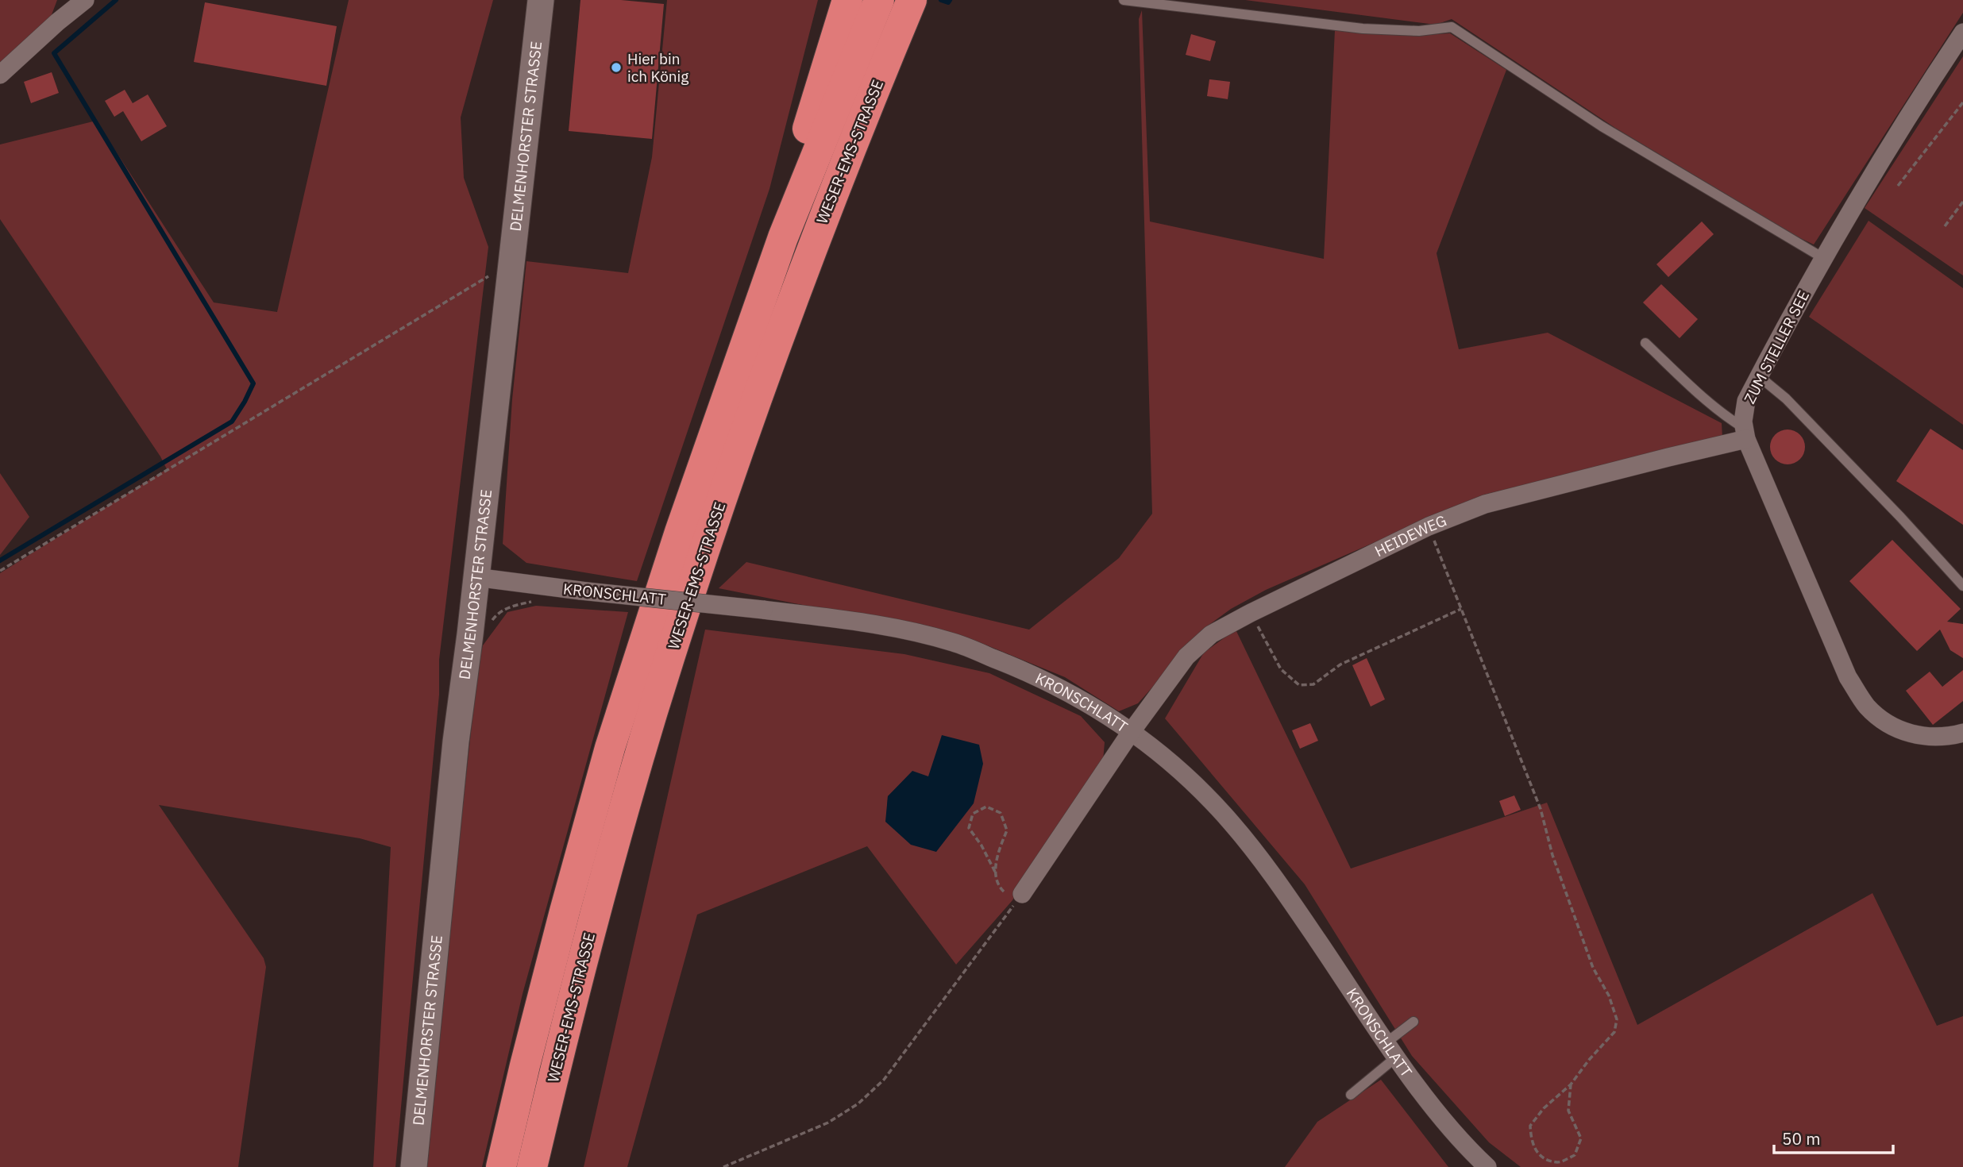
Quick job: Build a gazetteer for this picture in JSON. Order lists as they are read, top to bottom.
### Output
{
  "streets": {
    "highway": ["WESER-EMS-STRASSE"],
    "street": [
      "DELMENHORSTER STRASSE",
      "ZUM STELLER SEE",
      "HEIDEWEG",
      "KRONSCHLATT"
    ]
  },
  "crossings": [
    ["DELMENHORSTER STRASSE", "KRONSCHLATT"],
    ["ZUM STELLER SEE", "HEIDEWEG"],
    ["HEIDEWEG", "KRONSCHLATT"]
  ],
  "places": ["Hier bin ich König"],
  "scale_bar": "50 m"
}
